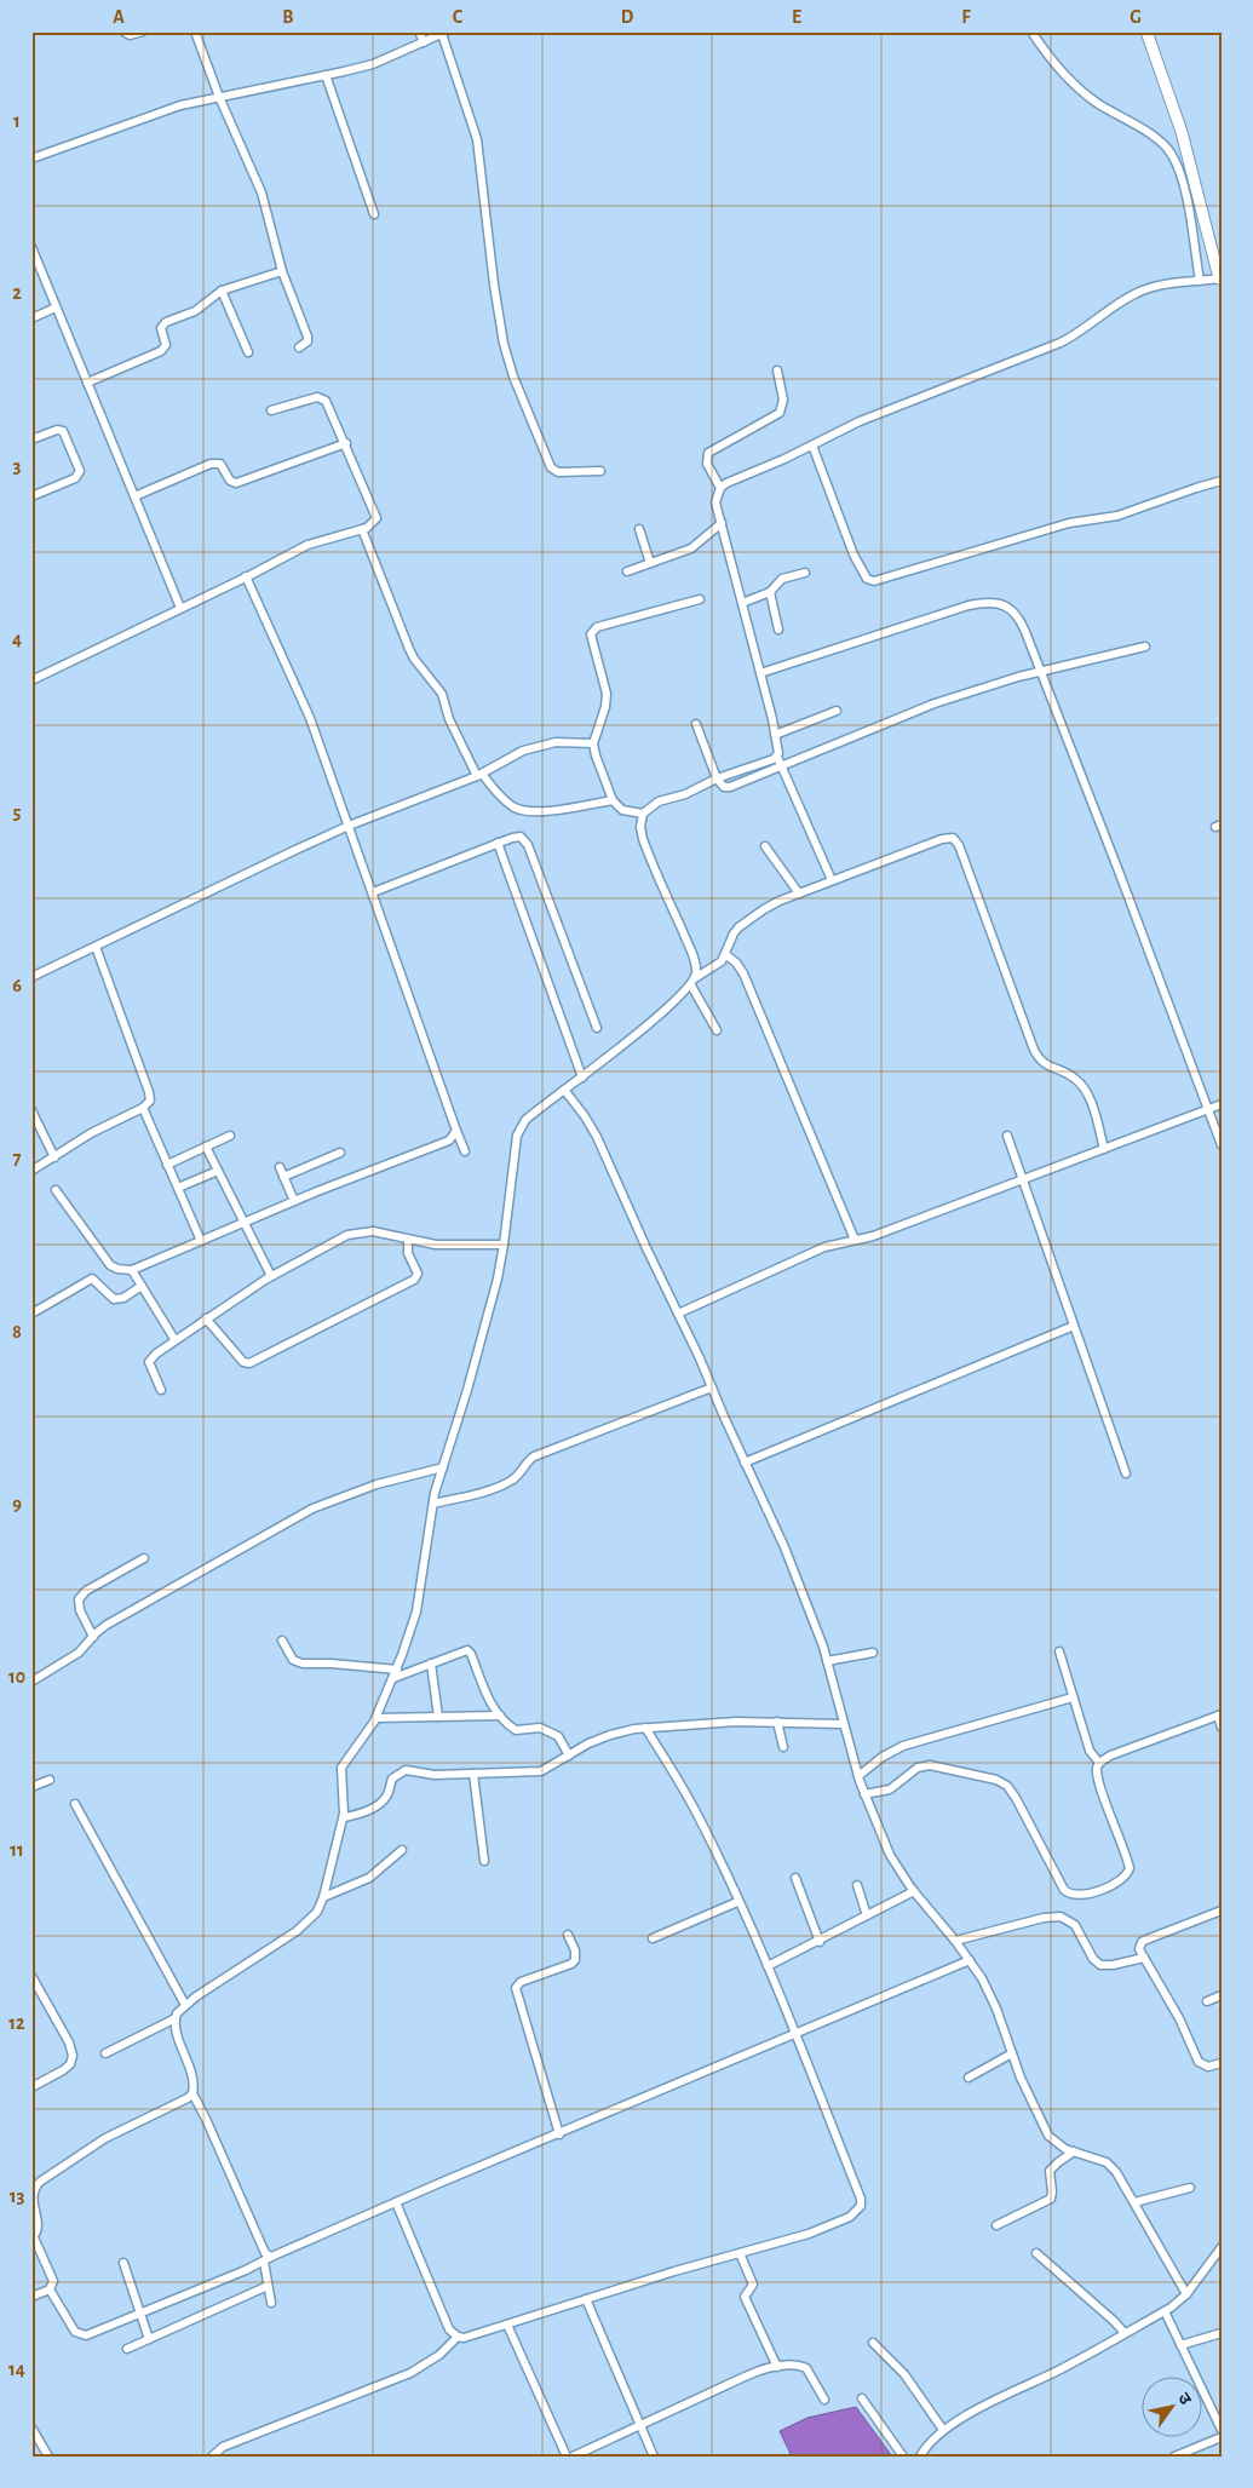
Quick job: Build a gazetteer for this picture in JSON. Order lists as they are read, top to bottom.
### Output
{
  "north": "top right",
  "grid": {
    "columns": [
      "A",
      "B",
      "C",
      "D",
      "E",
      "F",
      "G"
    ],
    "rows": [
      "1",
      "2",
      "3",
      "4",
      "5",
      "6",
      "7",
      "8",
      "9",
      "10",
      "11",
      "12",
      "13",
      "14"
    ]
  }
}
